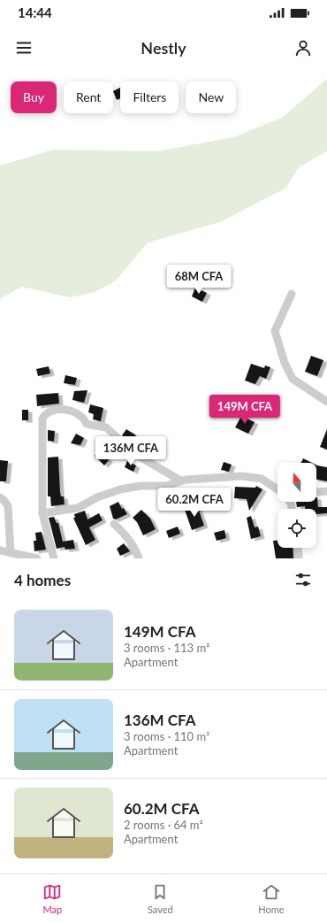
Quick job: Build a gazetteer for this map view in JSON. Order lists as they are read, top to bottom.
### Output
{
  "north": "top",
  "page": {
    "status": "14:44",
    "header": "Nestly",
    "chip": [
      "Buy",
      "Rent",
      "Filters",
      "New"
    ],
    "price": [
      "68M CFA",
      "149M CFA",
      "136M CFA",
      "60.2M CFA"
    ],
    "heading": "4 homes",
    "list": [
      {
        "name": "149M CFA",
        "note": "3 rooms · 113 m² · Apartment"
      },
      {
        "name": "136M CFA",
        "note": "3 rooms · 110 m² · Apartment"
      },
      {
        "name": "60.2M CFA",
        "note": "2 rooms · 64 m² · Apartment"
      }
    ],
    "tabs": ["Map", "Saved", "Home"]
  }
}
